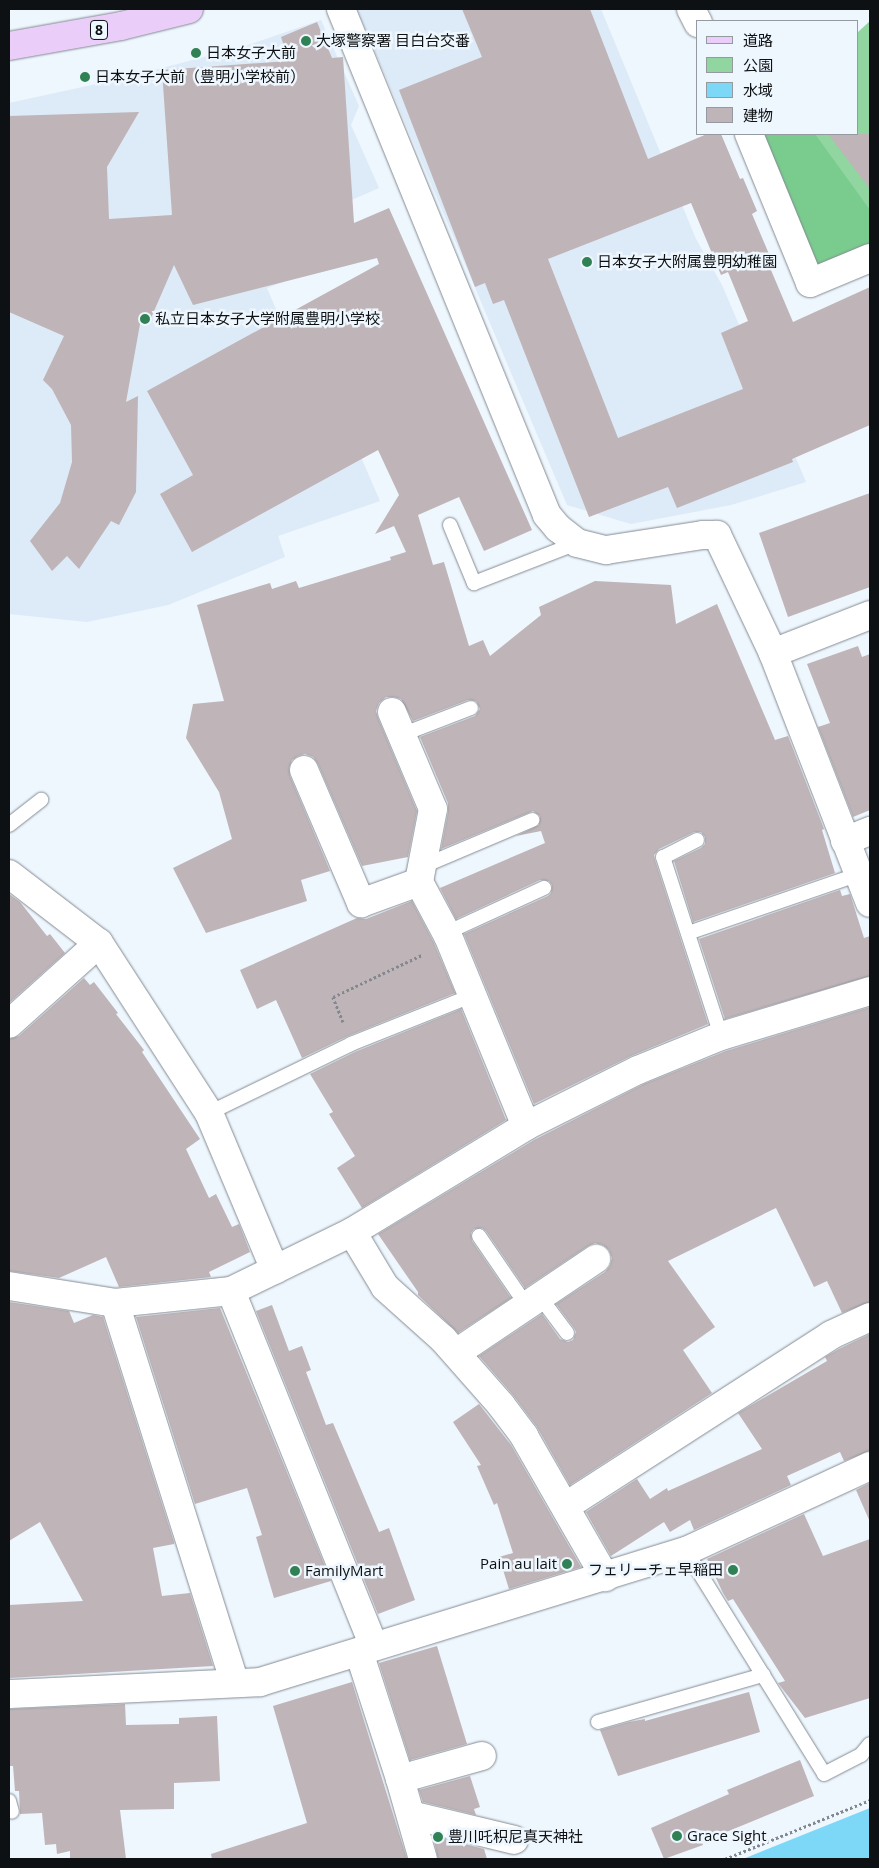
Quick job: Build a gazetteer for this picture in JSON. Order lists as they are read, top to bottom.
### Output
{
  "streets": {
    "main road": ["8"]
  },
  "places": [
    "大塚警察署 目白台交番",
    "日本女子大前",
    "日本女子大前（豊明小学校前）",
    "日本女子大附属豊明幼稚園",
    "私立日本女子大学附属豊明小学校",
    "Pain au lait",
    "フェリーチェ早稲田",
    "FamilyMart",
    "Grace Sight",
    "豊川吒枳尼真天神社"
  ],
  "legend": [
    "道路",
    "公園",
    "水域",
    "建物"
  ]
}
